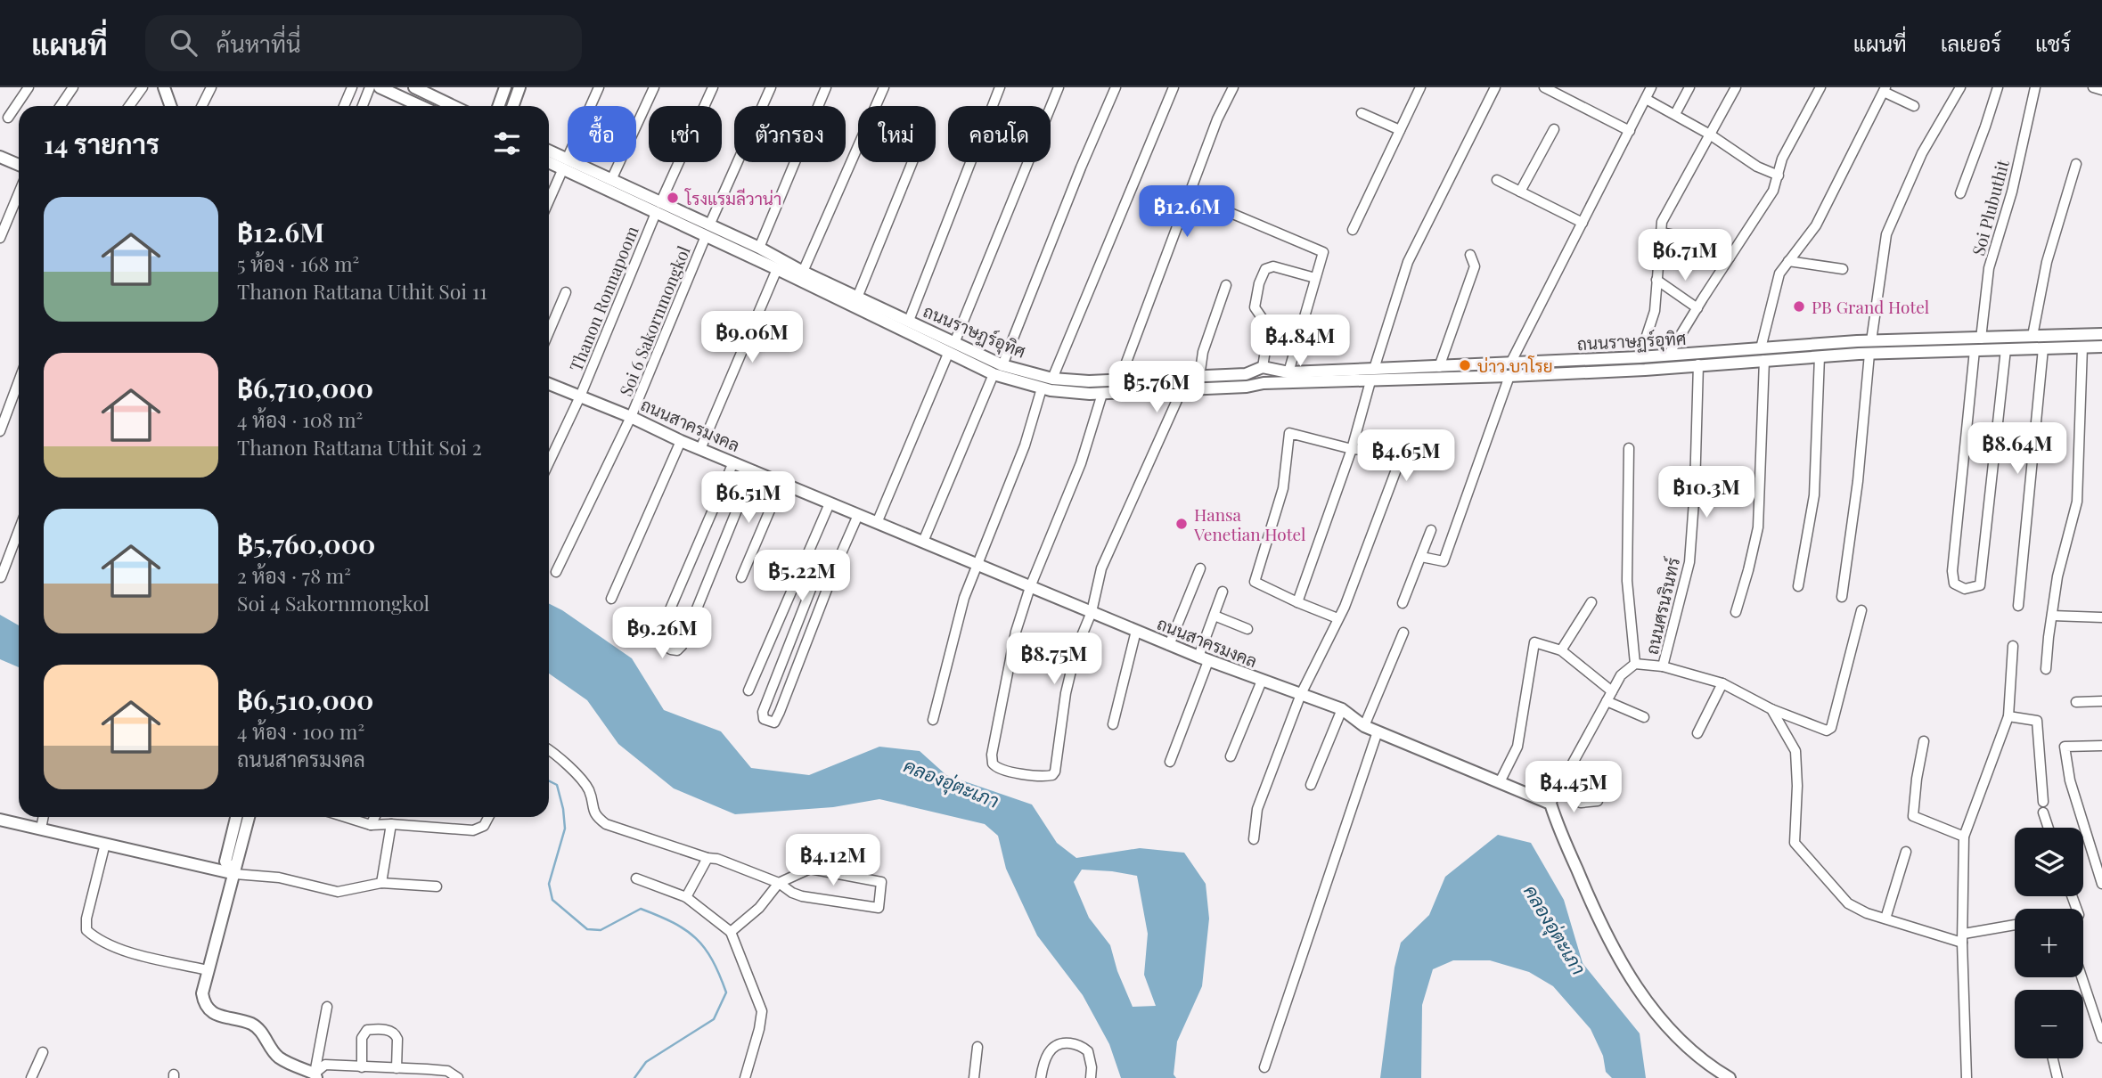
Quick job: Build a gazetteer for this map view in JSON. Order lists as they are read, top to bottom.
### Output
{
  "streets": {
    "street": [
      "Soi Plubuthit",
      "Thanon Ronnapoom",
      "Soi 6 Sakornmongkol",
      "ถนนราษฏร์อุทิศ",
      "ถนนสาครมงคล",
      "ถนนศรนรินทร์"
    ]
  },
  "crossings": [
    ["Soi Plubuthit", "ถนนราษฏร์อุทิศ"],
    ["Thanon Ronnapoom", "ถนนราษฏร์อุทิศ"],
    ["Thanon Ronnapoom", "ถนนสาครมงคล"],
    ["Soi 6 Sakornmongkol", "ถนนราษฏร์อุทิศ"],
    ["Soi 6 Sakornmongkol", "ถนนสาครมงคล"],
    ["ถนนราษฏร์อุทิศ", "ถนนศรนรินทร์"]
  ],
  "water": ["คลองอุ่ตะเภา"],
  "places": [
    "โรงแรมลีวาน่า",
    "PB Grand Hotel",
    "บ่าว บาโรย",
    "Hansa Venetian Hotel"
  ],
  "page": {
    "header": "แผนที่",
    "search": "ค้นหาที่นี่",
    "nav": ["แผนที่", "เลเยอร์", "แชร์"],
    "chip": [
      "ซื้อ",
      "เช่า",
      "ตัวกรอง",
      "ใหม่",
      "คอนโด"
    ],
    "heading": "14 รายการ",
    "list": [
      {
        "name": "฿12.6M",
        "note": "5 ห้อง · 168 m² · Thanon Rattana Uthit Soi 11"
      },
      {
        "name": "฿6,710,000",
        "note": "4 ห้อง · 108 m² · Thanon Rattana Uthit Soi 2"
      },
      {
        "name": "฿5,760,000",
        "note": "2 ห้อง · 78 m² · Soi 4 Sakornmongkol"
      },
      {
        "name": "฿6,510,000",
        "note": "4 ห้อง · 100 m² · ถนนสาครมงคล"
      }
    ],
    "price": [
      "฿12.6M",
      "฿6.71M",
      "฿9.06M",
      "฿4.84M",
      "฿5.76M",
      "฿8.64M",
      "฿4.65M",
      "฿10.3M",
      "฿6.51M",
      "฿5.22M",
      "฿9.26M",
      "฿8.75M",
      "฿4.45M",
      "฿4.12M"
    ],
    "map_buttons": ["+", "−"]
  }
}
